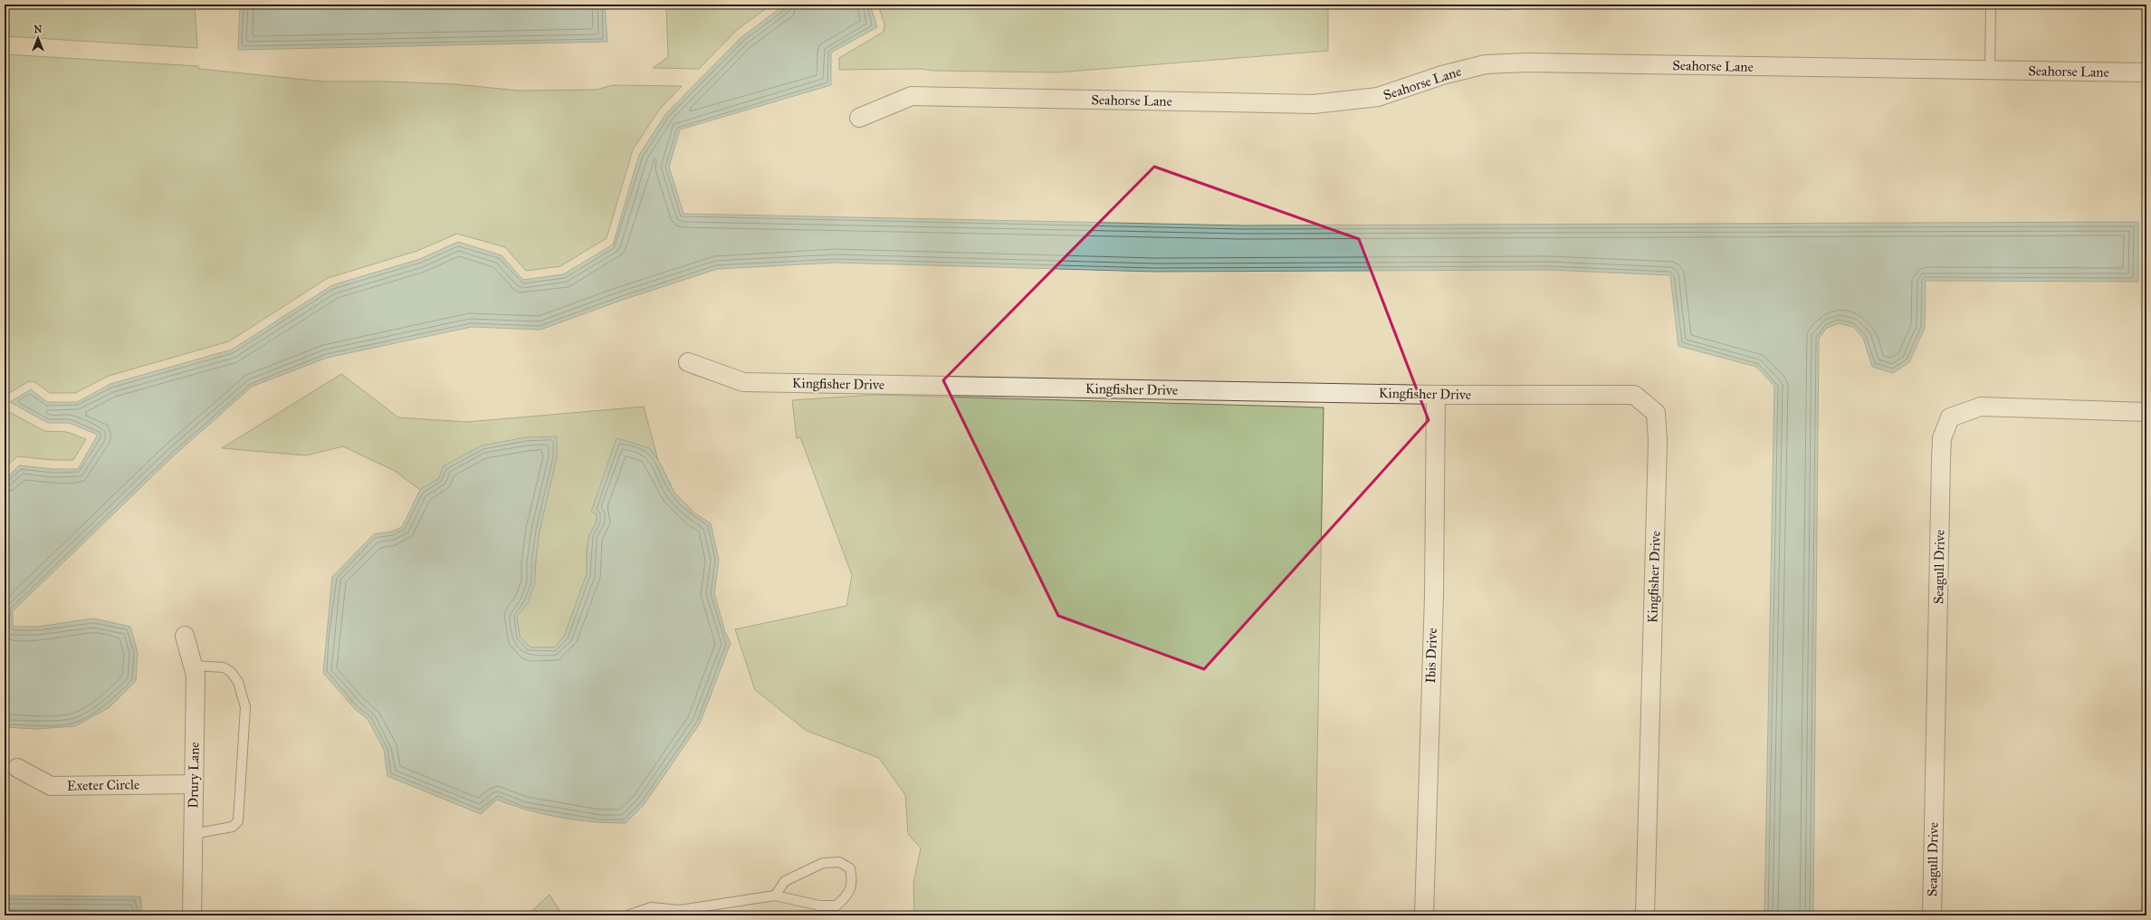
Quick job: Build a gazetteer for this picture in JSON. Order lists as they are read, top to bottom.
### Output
{
  "streets": {
    "street": [
      "Seahorse Lane",
      "Kingfisher Drive",
      "Seagull Drive",
      "Ibis Drive",
      "Drury Lane",
      "Exeter Circle"
    ]
  },
  "crossings": [
    ["Kingfisher Drive", "Ibis Drive"],
    ["Drury Lane", "Exeter Circle"]
  ],
  "north": "top"
}
